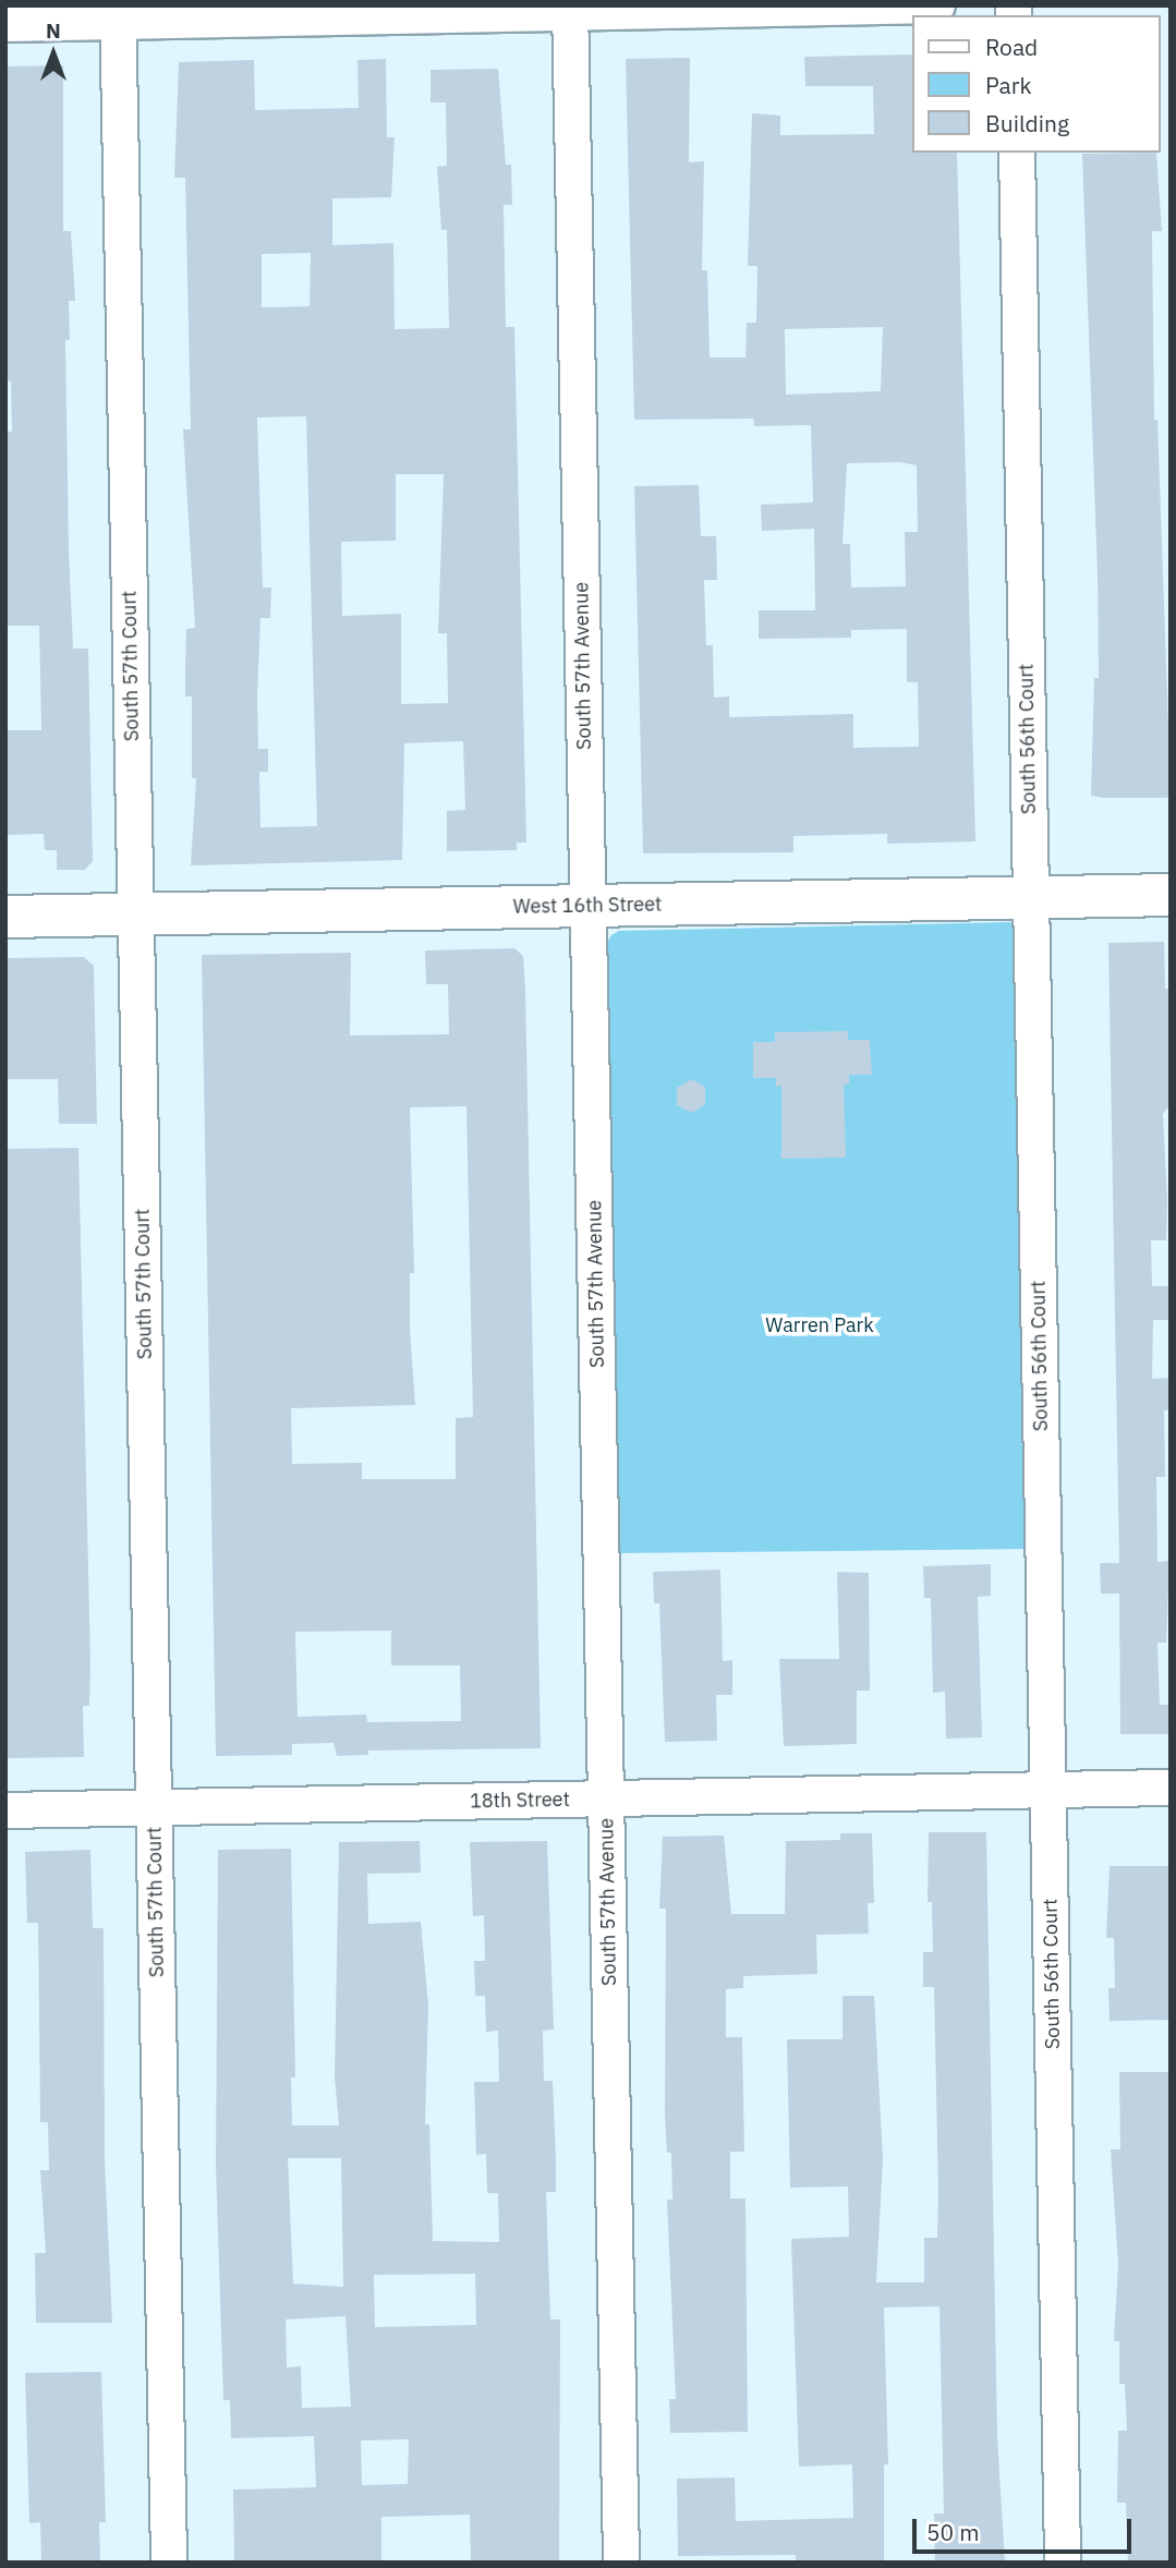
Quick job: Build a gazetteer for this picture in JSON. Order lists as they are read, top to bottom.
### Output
{
  "streets": {
    "street": [
      "South 57th Court",
      "South 57th Avenue",
      "South 56th Court",
      "West 16th Street",
      "18th Street"
    ]
  },
  "crossings": [
    ["South 57th Court", "West 16th Street"],
    ["South 57th Court", "18th Street"],
    ["South 57th Avenue", "West 16th Street"],
    ["South 57th Avenue", "18th Street"],
    ["South 56th Court", "West 16th Street"],
    ["South 56th Court", "18th Street"]
  ],
  "parks": ["Warren Park"],
  "legend": ["Road", "Park", "Building"],
  "scale_bar": "50 m",
  "north": "top"
}
